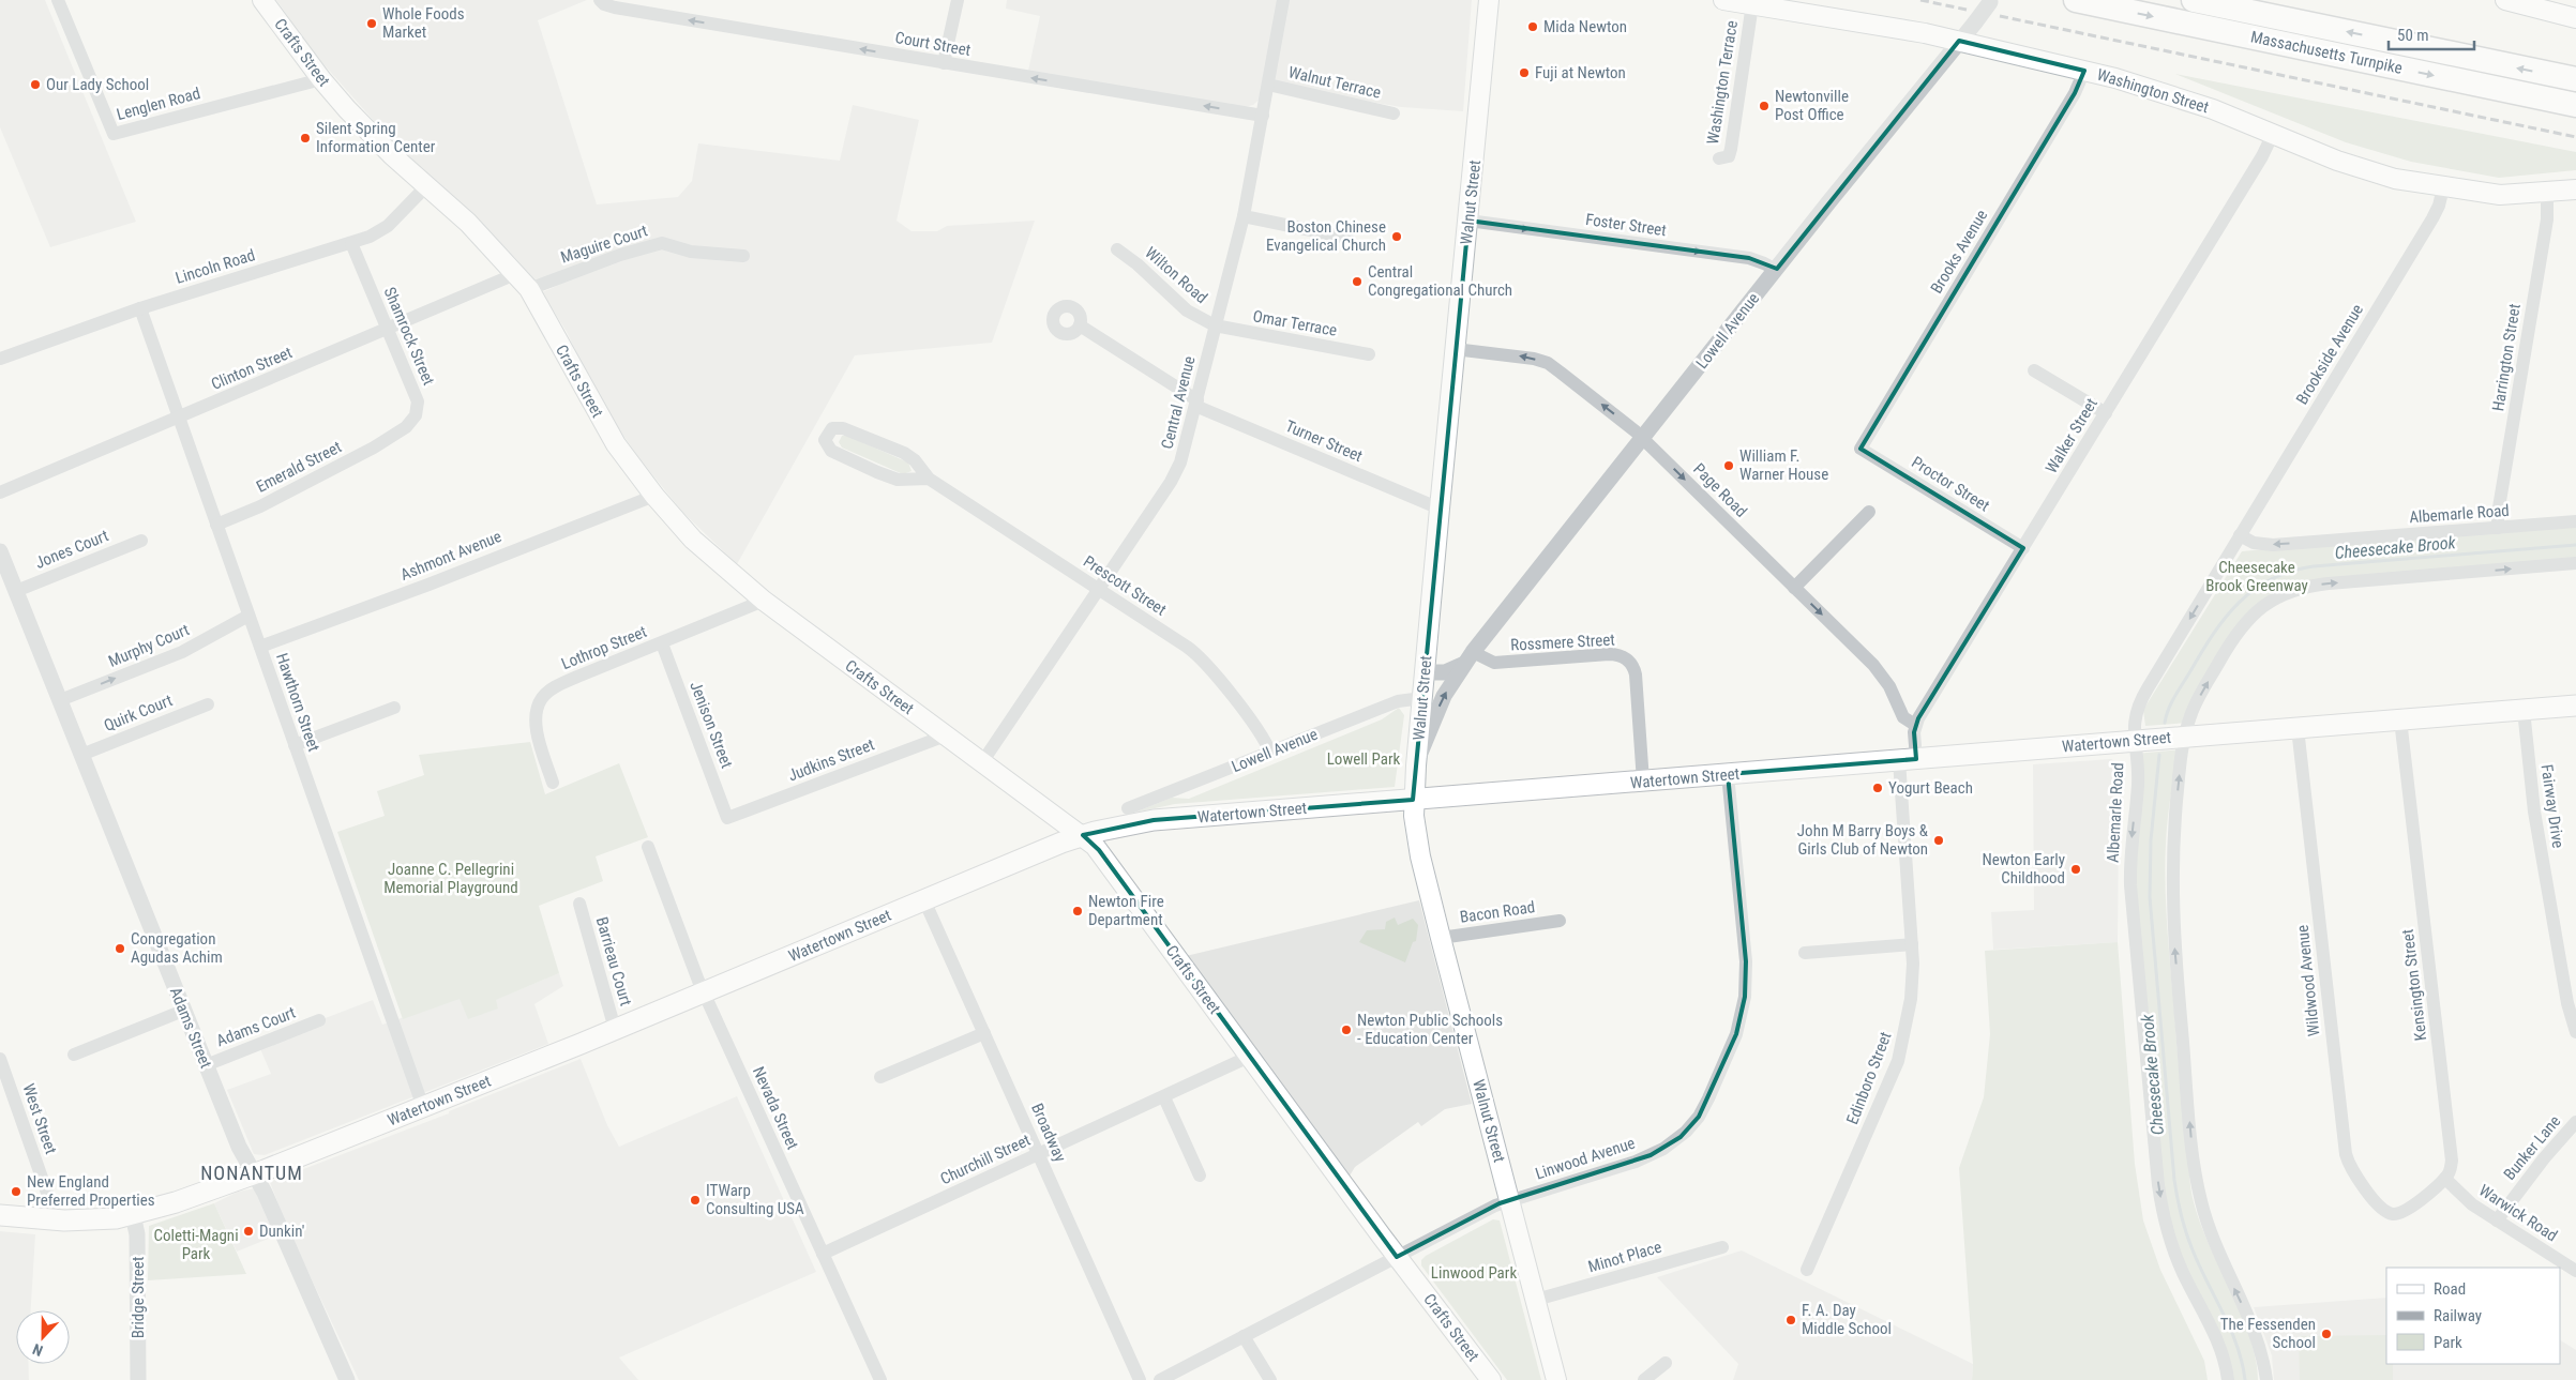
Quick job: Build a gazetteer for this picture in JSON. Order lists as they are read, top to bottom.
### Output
{
  "streets": {
    "highway": ["Massachusetts Turnpike"],
    "main road": [
      "Crafts Street",
      "Washington Street",
      "Walnut Street",
      "Watertown Street"
    ],
    "street": [
      "Court Street",
      "Walnut Terrace",
      "Washington Terrace",
      "Lenglen Road",
      "Foster Street",
      "Maguire Court",
      "Brooks Avenue",
      "Lincoln Road",
      "Wilton Road",
      "Omar Terrace",
      "Lowell Avenue",
      "Shamrock Street",
      "Brookside Avenue",
      "Harrington Street",
      "Clinton Street",
      "Central Avenue",
      "Walker Street",
      "Turner Street",
      "Emerald Street",
      "Proctor Street",
      "Page Road",
      "Albemarle Road",
      "Jones Court",
      "Ashmont Avenue",
      "Prescott Street",
      "Rossmere Street",
      "Murphy Court",
      "Lothrop Street",
      "Hawthorn Street",
      "Quirk Court",
      "Jenison Street",
      "Judkins Street",
      "Fairway Drive",
      "Bacon Road",
      "Barrieau Court",
      "Wildwood Avenue",
      "Kensington Street",
      "Adams Court",
      "Adams Street",
      "Edinboro Street",
      "Nevada Street",
      "West Street",
      "Broadway",
      "Bunker Lane",
      "Linwood Avenue",
      "Churchill Street",
      "Warwick Road",
      "Minot Place",
      "Bridge Street"
    ]
  },
  "crossings": [
    ["Court Street", "Central Avenue"],
    ["Crafts Street", "Lenglen Road"],
    ["Crafts Street", "Maguire Court"],
    ["Crafts Street", "Lincoln Road"],
    ["Crafts Street", "Clinton Street"],
    ["Crafts Street", "Central Avenue"],
    ["Crafts Street", "Ashmont Avenue"],
    ["Crafts Street", "Lothrop Street"],
    ["Crafts Street", "Watertown Street"],
    ["Crafts Street", "Judkins Street"],
    ["Crafts Street", "Linwood Avenue"],
    ["Crafts Street", "Churchill Street"],
    ["Walnut Terrace", "Central Avenue"],
    ["Washington Terrace", "Washington Street"],
    ["Washington Street", "Brooks Avenue"],
    ["Washington Street", "Lowell Avenue"],
    ["Washington Street", "Brookside Avenue"],
    ["Washington Street", "Harrington Street"],
    ["Washington Street", "Walker Street"],
    ["Walnut Street", "Foster Street"],
    ["Walnut Street", "Lowell Avenue"],
    ["Walnut Street", "Turner Street"],
    ["Walnut Street", "Page Road"],
    ["Walnut Street", "Watertown Street"],
    ["Walnut Street", "Bacon Road"],
    ["Walnut Street", "Linwood Avenue"],
    ["Walnut Street", "Minot Place"],
    ["Foster Street", "Lowell Avenue"],
    ["Brooks Avenue", "Proctor Street"],
    ["Lincoln Road", "Shamrock Street"],
    ["Lincoln Road", "Hawthorn Street"],
    ["Wilton Road", "Omar Terrace"],
    ["Wilton Road", "Central Avenue"],
    ["Omar Terrace", "Central Avenue"],
    ["Lowell Avenue", "Page Road"],
    ["Lowell Avenue", "Prescott Street"],
    ["Lowell Avenue", "Rossmere Street"],
    ["Shamrock Street", "Clinton Street"],
    ["Shamrock Street", "Emerald Street"],
    ["Brookside Avenue", "Albemarle Road"],
    ["Harrington Street", "Albemarle Road"],
    ["Clinton Street", "Hawthorn Street"],
    ["Central Avenue", "Turner Street"],
    ["Central Avenue", "Prescott Street"],
    ["Walker Street", "Proctor Street"],
    ["Walker Street", "Page Road"],
    ["Emerald Street", "Hawthorn Street"],
    ["Albemarle Road", "Watertown Street"],
    ["Jones Court", "Adams Street"],
    ["Ashmont Avenue", "Hawthorn Street"],
    ["Rossmere Street", "Watertown Street"],
    ["Murphy Court", "Hawthorn Street"],
    ["Murphy Court", "Adams Street"],
    ["Lothrop Street", "Jenison Street"],
    ["Hawthorn Street", "Watertown Street"],
    ["Quirk Court", "Adams Street"],
    ["Jenison Street", "Judkins Street"],
    ["Watertown Street", "Fairway Drive"],
    ["Watertown Street", "Barrieau Court"],
    ["Watertown Street", "Wildwood Avenue"],
    ["Watertown Street", "Kensington Street"],
    ["Watertown Street", "Adams Street"],
    ["Watertown Street", "Edinboro Street"],
    ["Watertown Street", "Nevada Street"],
    ["Watertown Street", "West Street"],
    ["Watertown Street", "Broadway"],
    ["Watertown Street", "Linwood Avenue"],
    ["Watertown Street", "Bridge Street"],
    ["Wildwood Avenue", "Kensington Street"],
    ["Wildwood Avenue", "Warwick Road"],
    ["Kensington Street", "Warwick Road"],
    ["Adams Court", "Adams Street"],
    ["Nevada Street", "Churchill Street"],
    ["Broadway", "Churchill Street"],
    ["Bunker Lane", "Warwick Road"]
  ],
  "one_way": ["Court Street", "Foster Street", "Murphy Court"],
  "districts": ["NONANTUM"],
  "water": ["Cheesecake Brook"],
  "parks": [
    "Cheesecake Brook Greenway",
    "Lowell Park",
    "Joanne C. Pellegrini Memorial Playground",
    "Coletti-Magni Park",
    "Linwood Park"
  ],
  "places": [
    "Whole Foods Market",
    "Mida Newton",
    "Fuji at Newton",
    "Our Lady School",
    "Newtonville Post Office",
    "Silent Spring Information Center",
    "Boston Chinese Evangelical Church",
    "Central Congregational Church",
    "William F. Warner House",
    "Yogurt Beach",
    "John M Barry Boys & Girls Club of Newton",
    "Newton Early Childhood",
    "Newton Fire Department",
    "Congregation Agudas Achim",
    "Newton Public Schools - Education Center",
    "New England Preferred Properties",
    "ITWarp Consulting USA",
    "Dunkin'",
    "F. A. Day Middle School",
    "The Fessenden School"
  ],
  "legend": ["Road", "Railway", "Park"],
  "scale_bar": "50 m",
  "north": "bottom"
}
